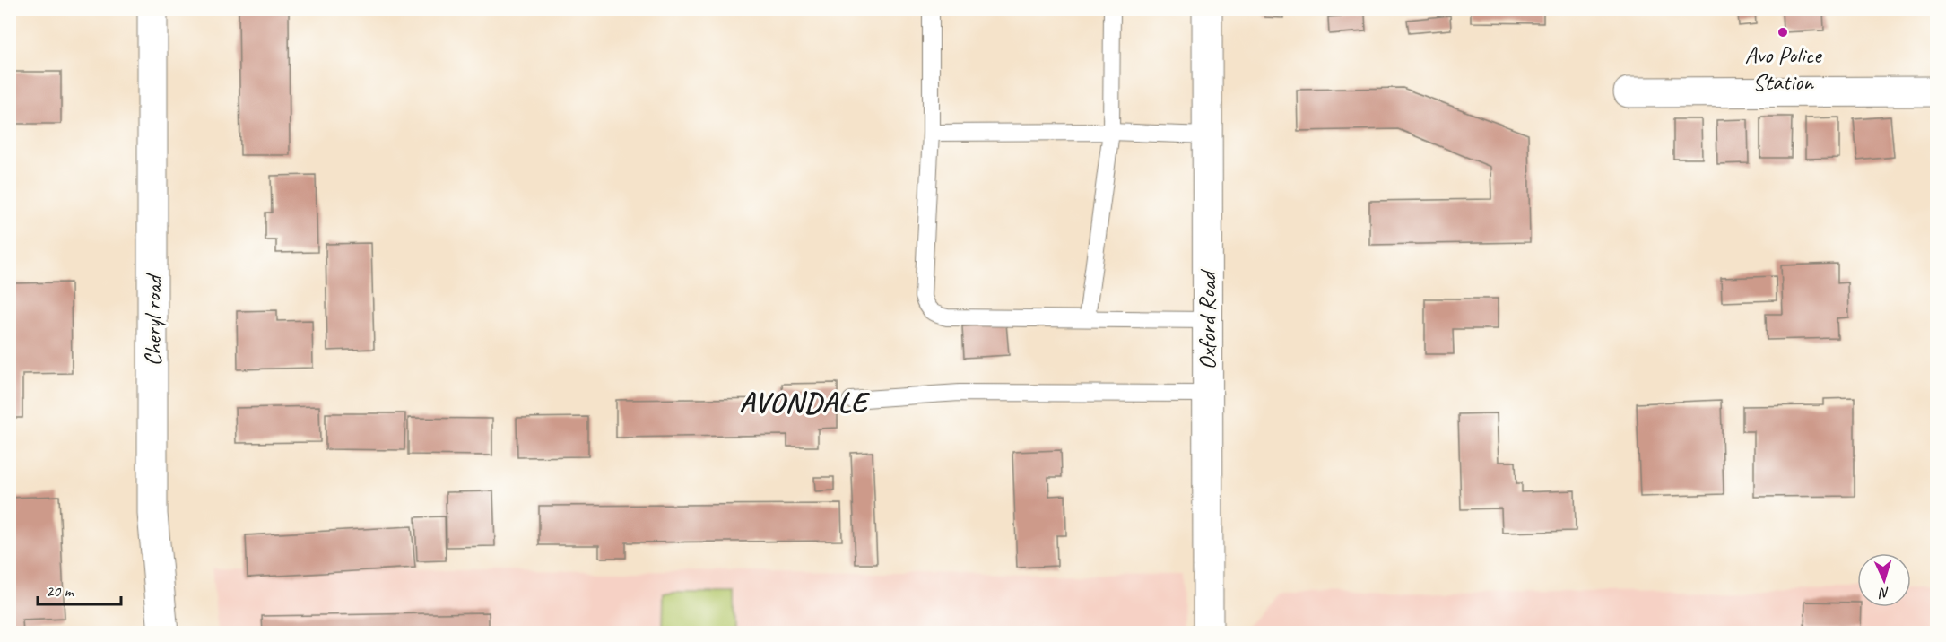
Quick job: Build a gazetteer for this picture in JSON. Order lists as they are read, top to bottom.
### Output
{
  "streets": {
    "street": ["Cheryl road", "Oxford Road"]
  },
  "districts": ["AVONDALE"],
  "places": ["Avo Police Station"],
  "scale_bar": "20 m",
  "north": "bottom"
}
